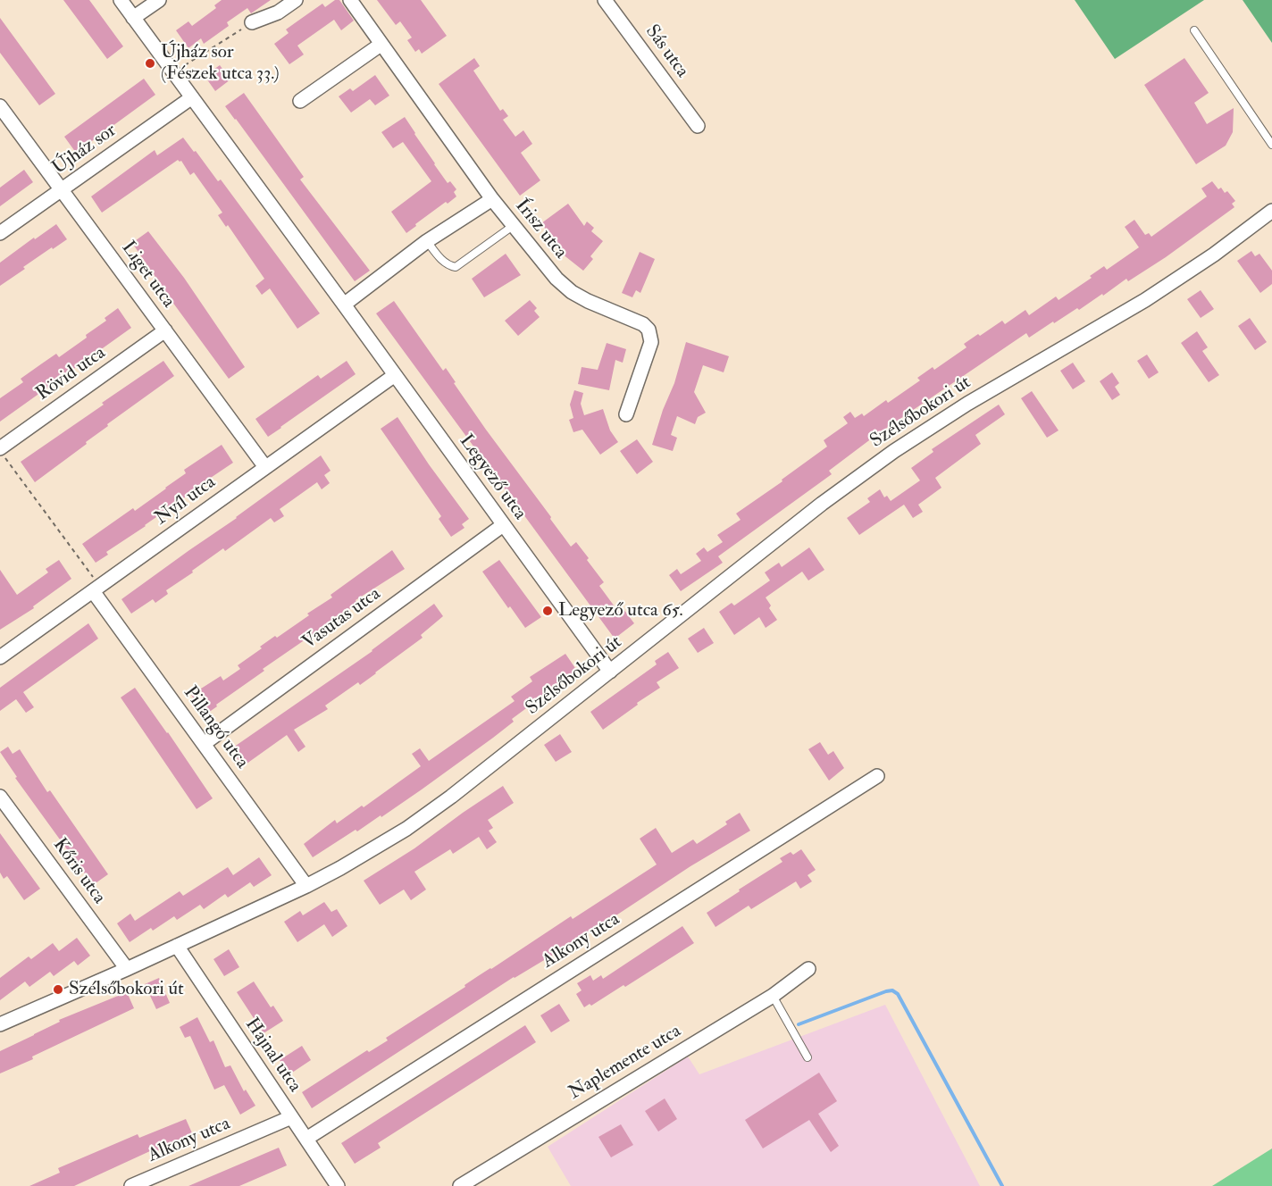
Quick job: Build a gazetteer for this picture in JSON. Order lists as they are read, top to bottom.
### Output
{
  "streets": {
    "street": [
      "Sás utca",
      "Újház sor",
      "Írisz utca",
      "Liget utca",
      "Rövid utca",
      "Szélsőbokori út",
      "Legyező utca",
      "Nyíl utca",
      "Vasutas utca",
      "Pillangó utca",
      "Kőris utca",
      "Alkony utca",
      "Hajnal utca",
      "Naplemente utca"
    ]
  },
  "crossings": [
    ["Újház sor", "Liget utca"],
    ["Újház sor", "Legyező utca"],
    ["Liget utca", "Rövid utca"],
    ["Liget utca", "Nyíl utca"],
    ["Szélsőbokori út", "Legyező utca"],
    ["Szélsőbokori út", "Pillangó utca"],
    ["Szélsőbokori út", "Kőris utca"],
    ["Szélsőbokori út", "Hajnal utca"],
    ["Legyező utca", "Nyíl utca"],
    ["Legyező utca", "Vasutas utca"],
    ["Nyíl utca", "Pillangó utca"],
    ["Vasutas utca", "Pillangó utca"],
    ["Alkony utca", "Hajnal utca"]
  ],
  "places": ["Újház sor (Fészek utca 33.)", "Legyező utca 65.", "Szélsőbokori út"]
}
